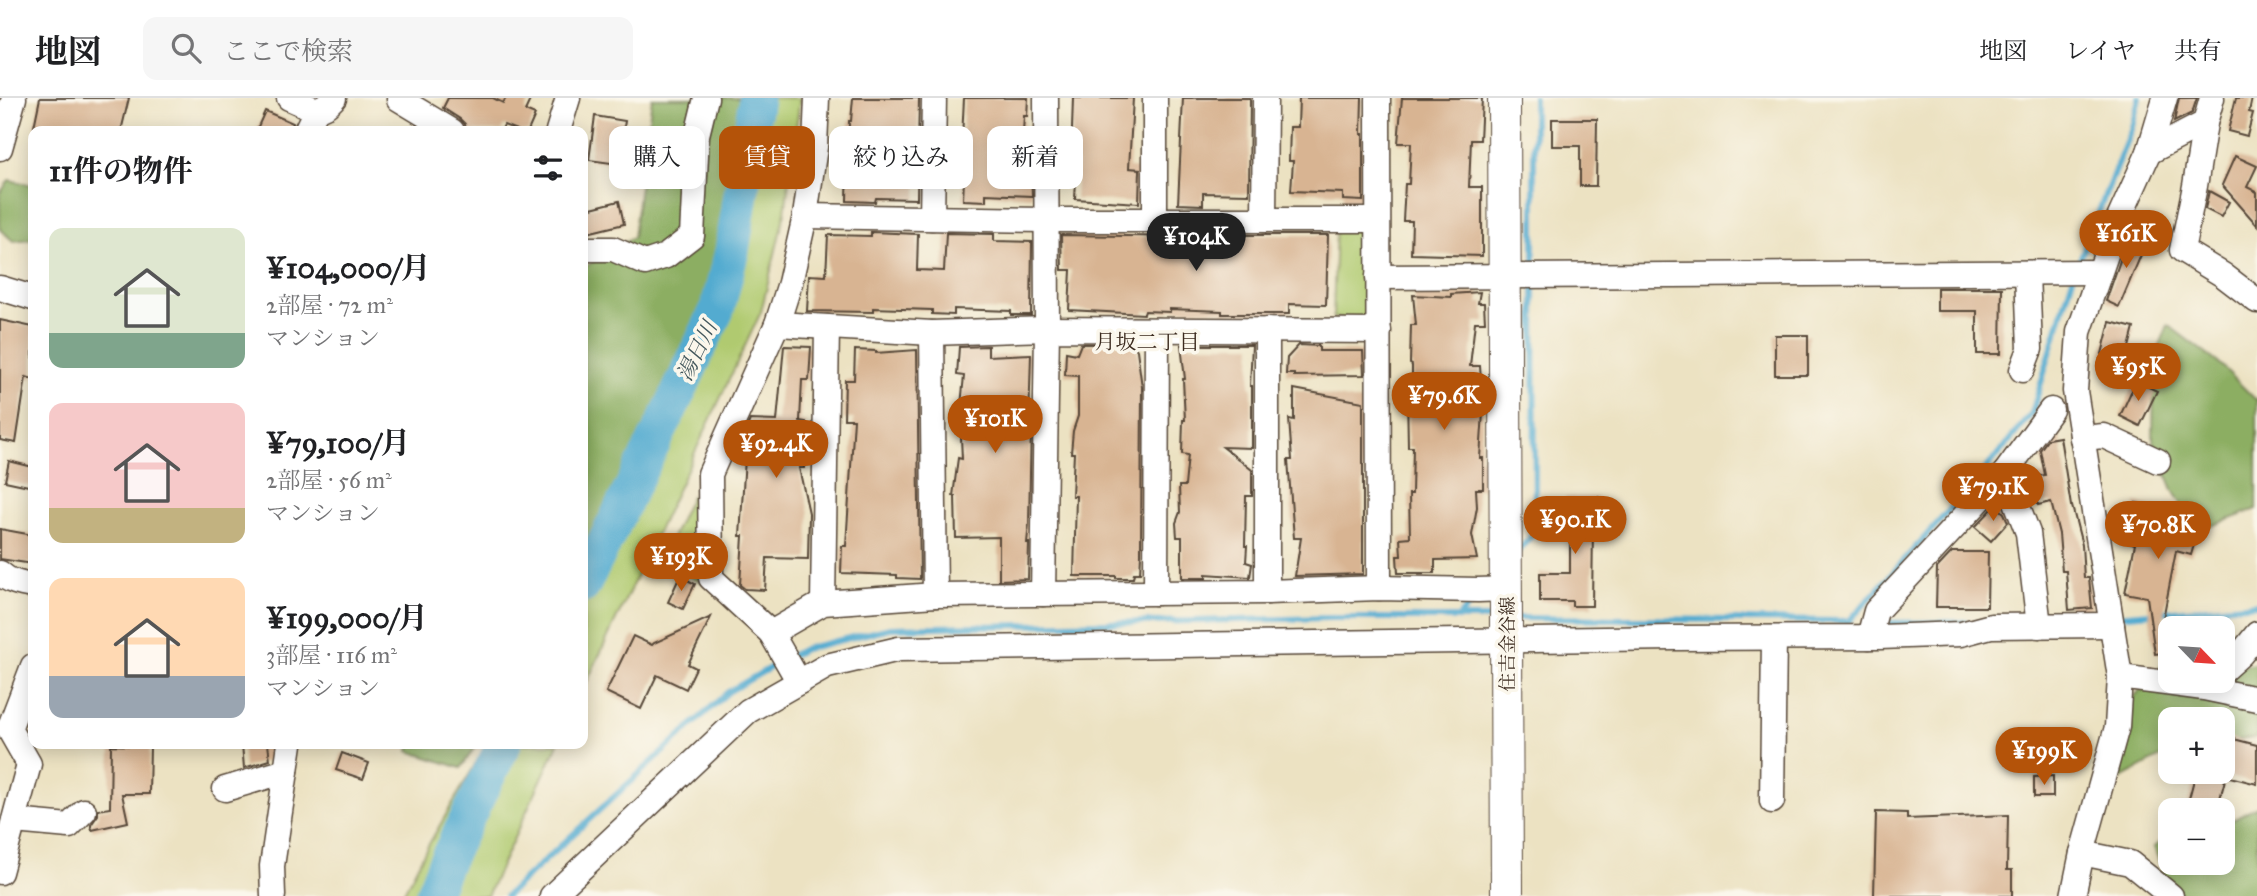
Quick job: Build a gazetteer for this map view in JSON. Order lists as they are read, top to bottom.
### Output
{
  "streets": {
    "main road": ["住吉金谷線"]
  },
  "districts": ["月坂二丁目"],
  "water": ["湯日川"],
  "north": "bottom right",
  "page": {
    "header": "地図",
    "search": "ここで検索",
    "nav": ["地図", "レイヤ", "共有"],
    "chip": [
      "購入",
      "賃貸",
      "絞り込み",
      "新着"
    ],
    "heading": "11件の物件",
    "price": [
      "¥161K",
      "¥104K",
      "¥95K",
      "¥79.6K",
      "¥101K",
      "¥92.4K",
      "¥79.1K",
      "¥90.1K",
      "¥70.8K",
      "¥193K",
      "¥199K"
    ],
    "list": [
      {
        "name": "¥104,000/月",
        "note": "2部屋 · 72 m² · マンション"
      },
      {
        "name": "¥79,100/月",
        "note": "2部屋 · 56 m² · マンション"
      },
      {
        "name": "¥199,000/月",
        "note": "3部屋 · 116 m² · マンション"
      }
    ],
    "map_buttons": ["+", "−"]
  }
}
